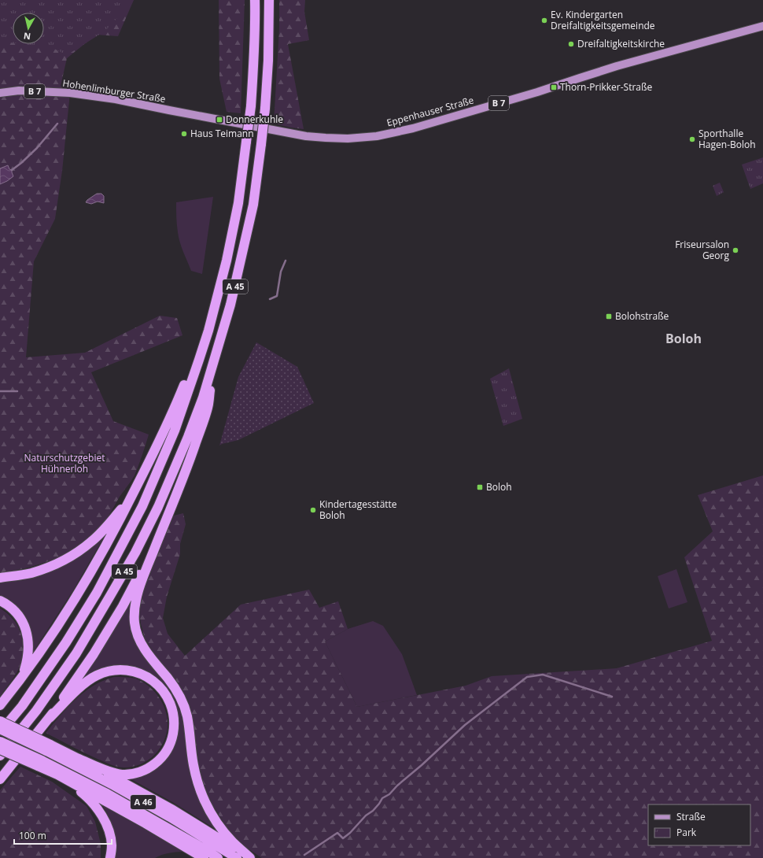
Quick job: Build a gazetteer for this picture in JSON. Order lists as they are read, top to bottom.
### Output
{
  "streets": {
    "highway": ["A 45", "A 46"],
    "main road": ["B 7", "Hohenlimburger Straße", "Eppenhauser Straße"]
  },
  "crossings": [
    ["Hohenlimburger Straße", "Eppenhauser Straße"]
  ],
  "districts": ["Boloh"],
  "parks": ["Naturschutzgebiet Hühnerloh"],
  "places": {
    "other": [
      "Ev. Kindergarten Dreifaltigkeitsgemeinde",
      "Dreifaltigkeitskirche",
      "Haus Teimann",
      "Sporthalle Hagen-Boloh",
      "Friseursalon Georg",
      "Kindertagesstätte Boloh"
    ],
    "transit": [
      "Thorn-Prikker-Straße",
      "Donnerkuhle",
      "Bolohstraße",
      "Boloh"
    ]
  },
  "legend": ["Straße", "Park"],
  "scale_bar": "100 m",
  "north": "bottom"
}
